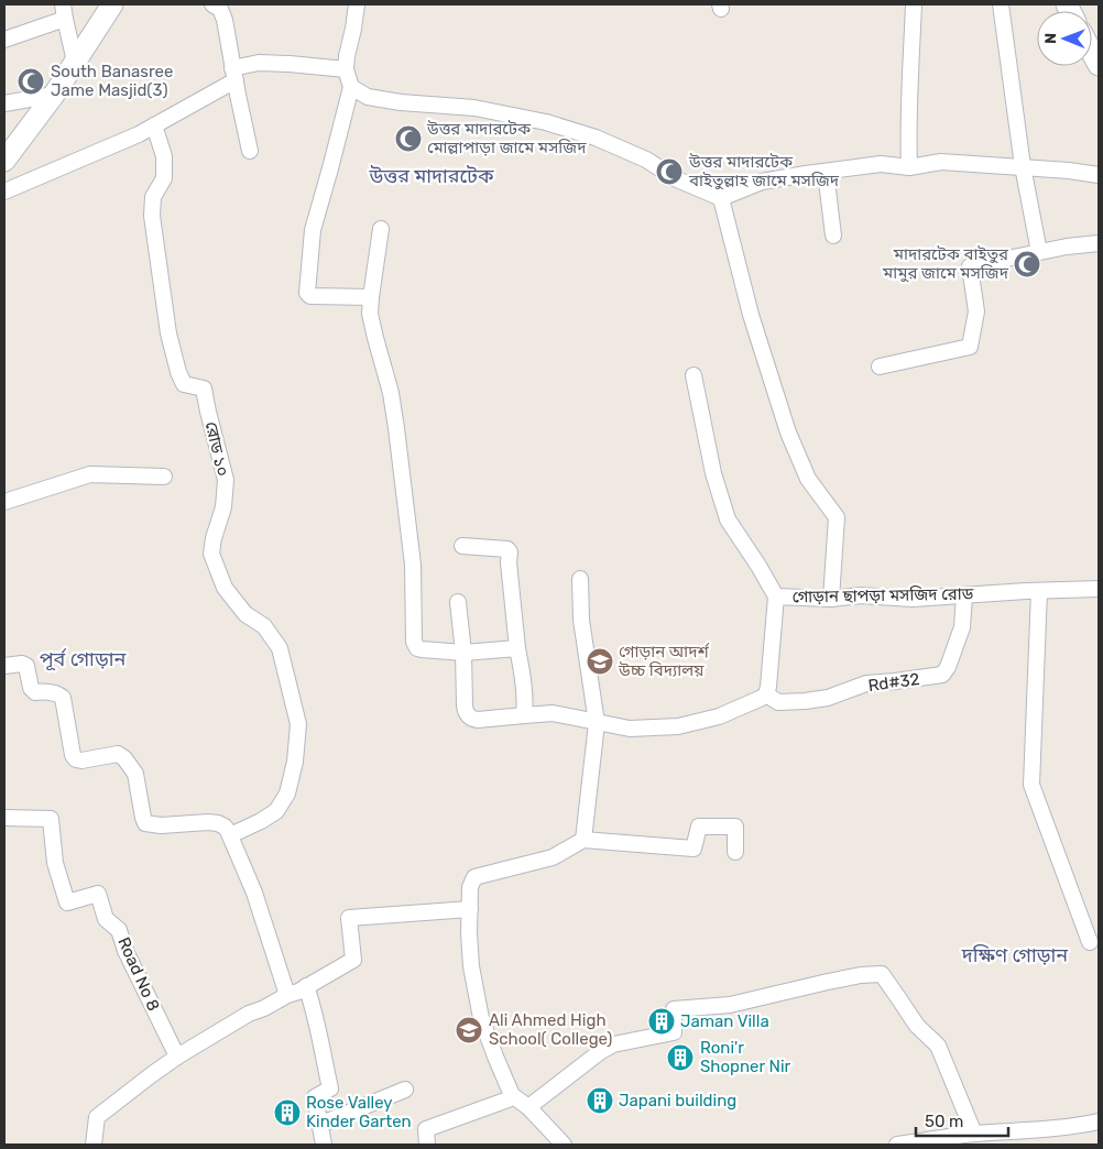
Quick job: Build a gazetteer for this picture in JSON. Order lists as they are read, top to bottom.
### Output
{
  "streets": {
    "street": [
      "রোড ১০",
      "গোড়ান ছাপড়া মসজিদ রোড",
      "Rd#32",
      "Road No 8"
    ]
  },
  "crossings": [
    ["গোড়ান ছাপড়া মসজিদ রোড", "Rd#32"]
  ],
  "districts": ["উত্তর মাদারটেক", "পূর্ব গোড়ান", "দক্ষিণ গোড়ান"],
  "places": {
    "mosque": [
      "South Banasree Jame Masjid(3)",
      "উত্তর মাদারটেক মোল্লাপাড়া জামে মসজিদ",
      "উত্তর মাদারটেক বাইতুল্লাহ জামে মসজিদ",
      "মাদারটেক বাইতুর মামুর জামে মসজিদ"
    ],
    "school or university": ["গোড়ান আদর্শ উচ্চ বিদ্যালয়", "Ali Ahmed High School( College)"],
    "building": [
      "Jaman Villa",
      "Roni'r Shopner Nir",
      "Japani building",
      "Rose Valley Kinder Garten"
    ]
  },
  "scale_bar": "50 m",
  "north": "left"
}
